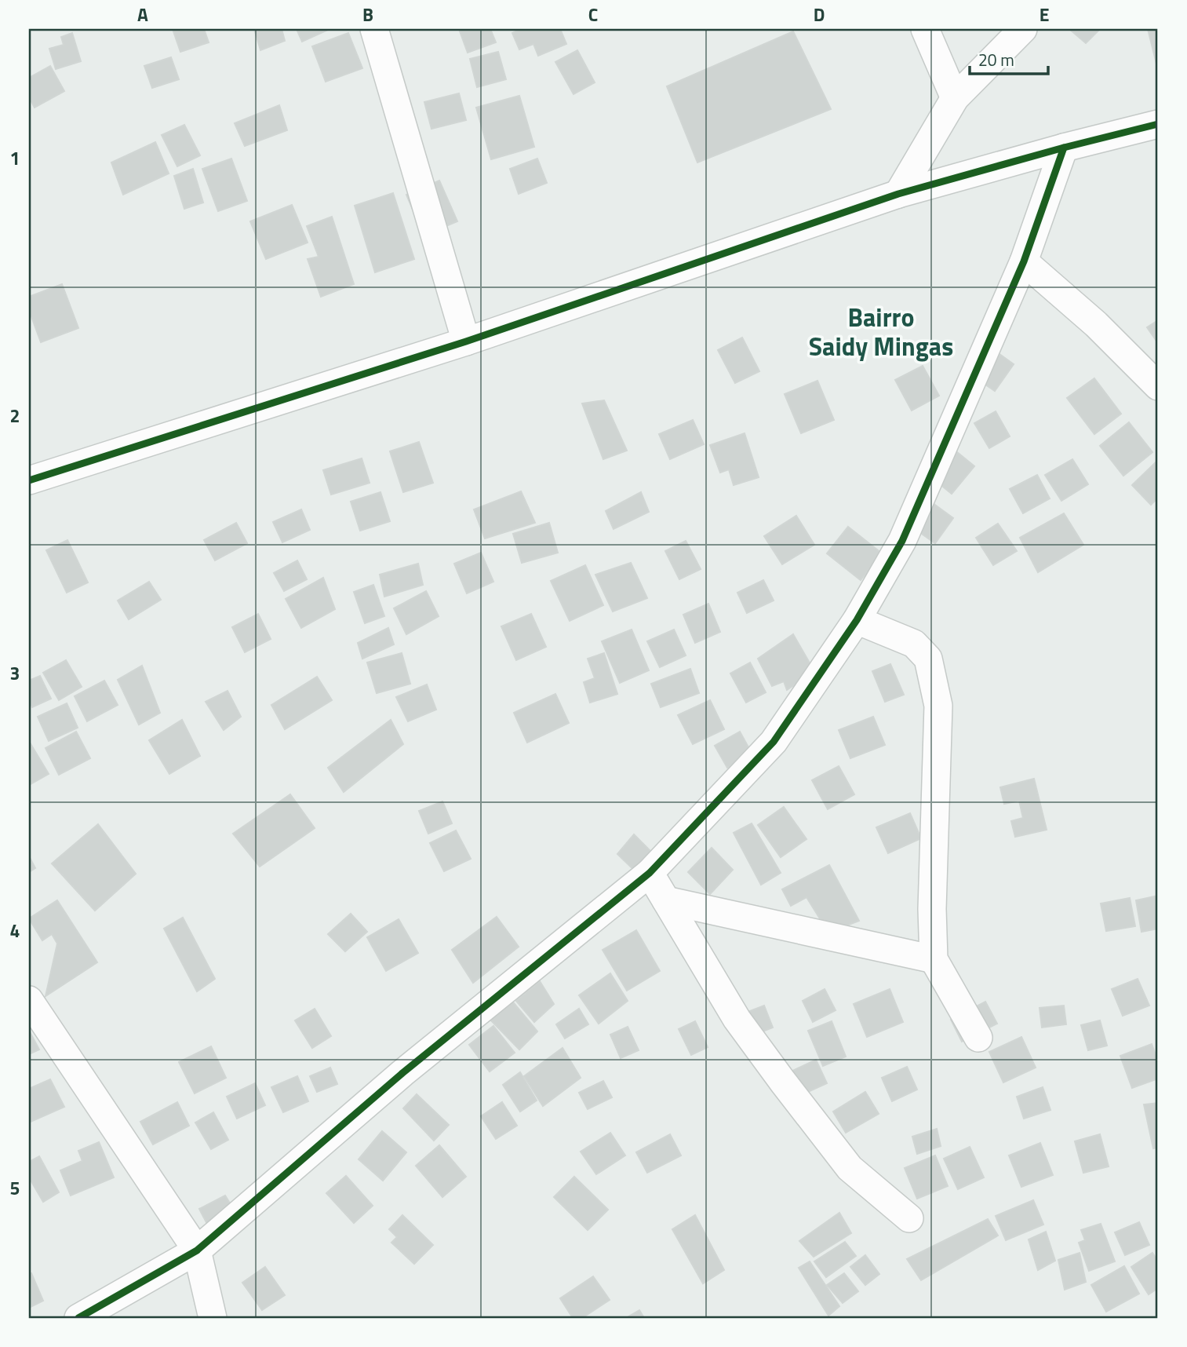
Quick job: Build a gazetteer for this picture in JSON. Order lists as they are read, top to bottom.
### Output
{
  "districts": ["Bairro Saidy Mingas"],
  "scale_bar": "20 m",
  "grid": {
    "columns": [
      "A",
      "B",
      "C",
      "D",
      "E"
    ],
    "rows": [
      "1",
      "2",
      "3",
      "4",
      "5"
    ]
  }
}
